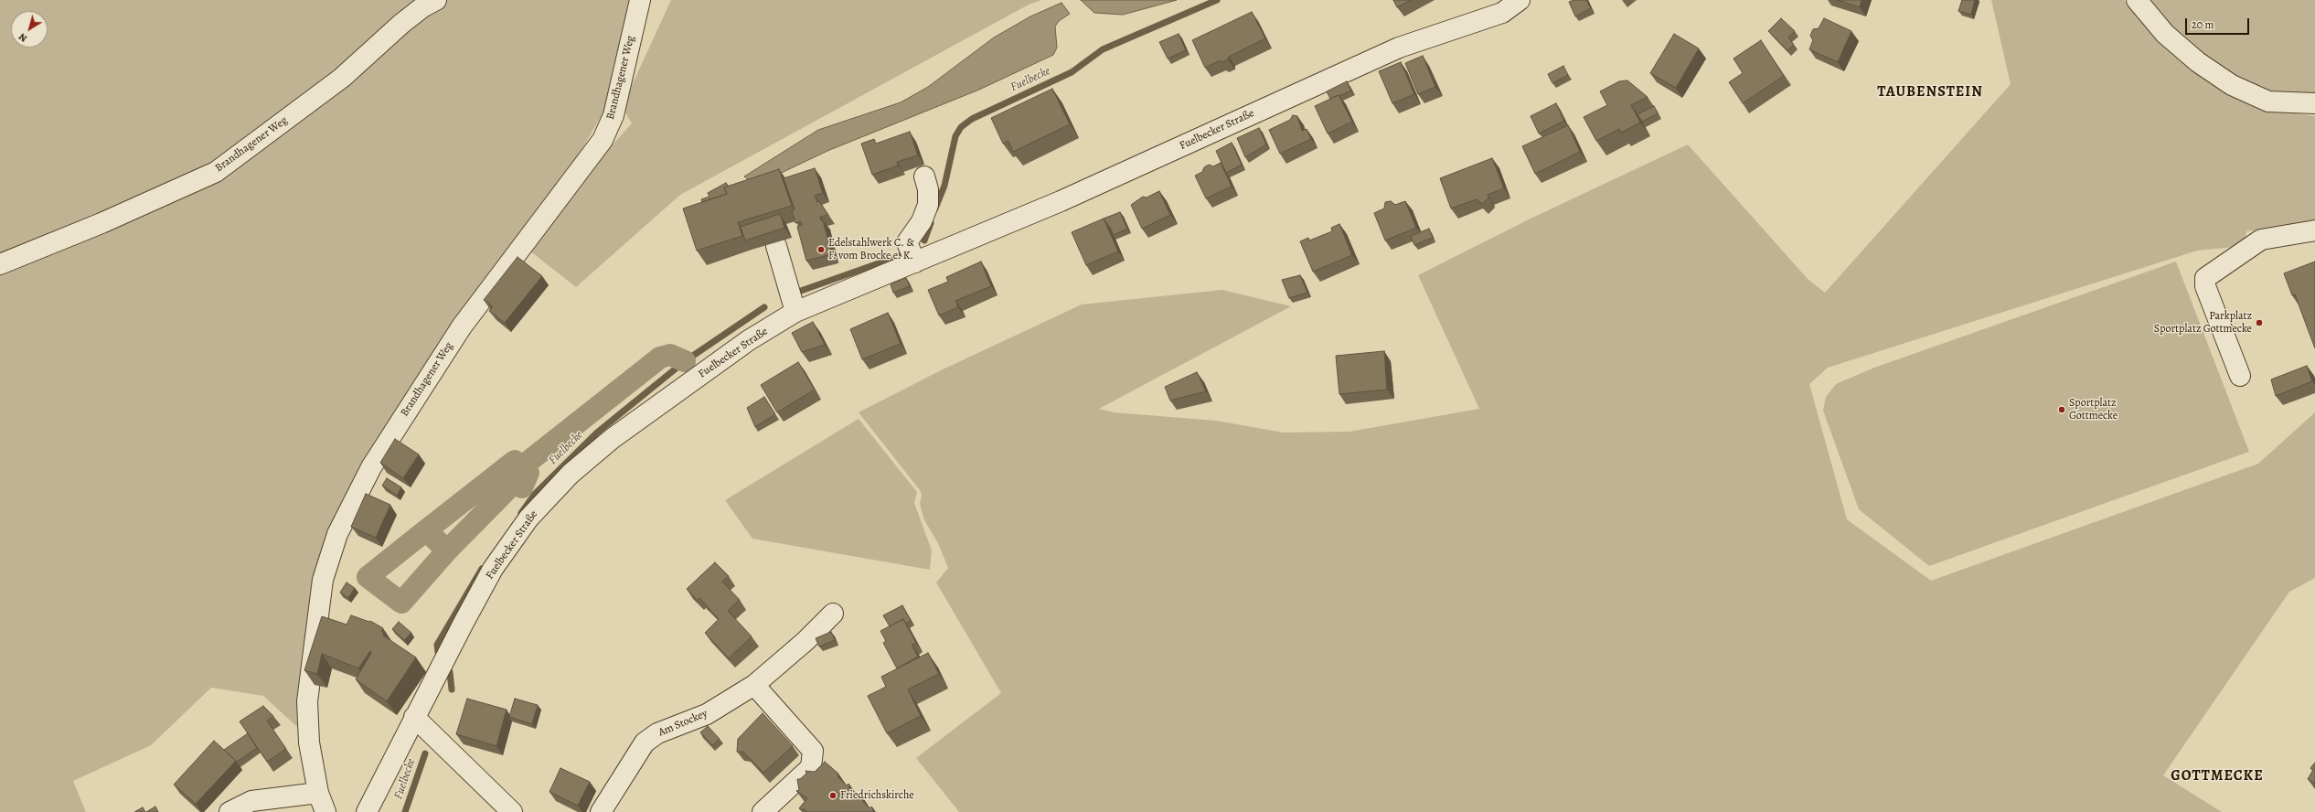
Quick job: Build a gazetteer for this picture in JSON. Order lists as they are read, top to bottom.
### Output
{
  "streets": {
    "street": ["Brandhagener Weg", "Fuelbecker Straße", "Am Stockey"]
  },
  "districts": ["TAUBENSTEIN", "GOTTMECKE"],
  "water": ["Fuelbecke"],
  "places": [
    "Edelstahlwerk C. & F. vom Brocke e. K.",
    "Parkplatz Sportplatz Gottmecke",
    "Sportplatz Gottmecke",
    "Friedrichskirche"
  ],
  "scale_bar": "20 m",
  "north": "bottom left"
}
